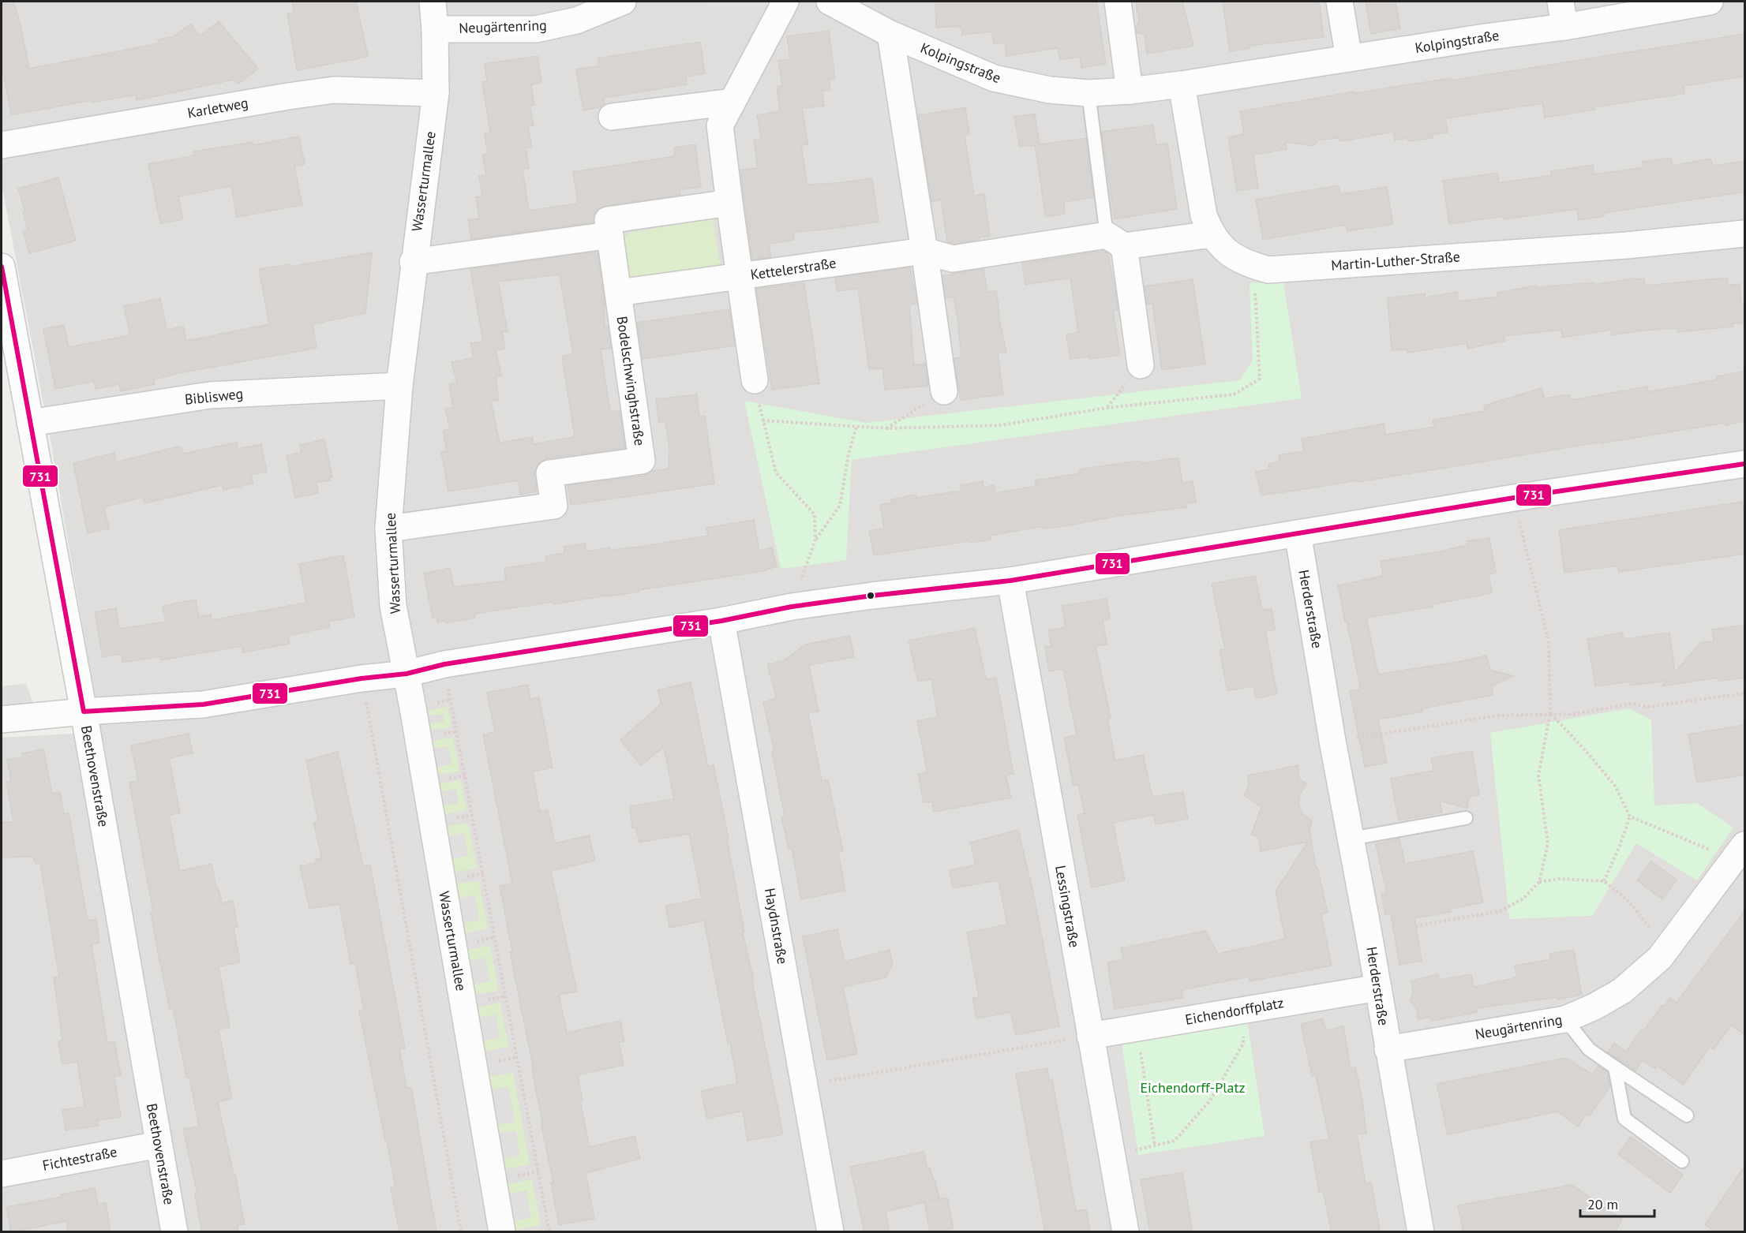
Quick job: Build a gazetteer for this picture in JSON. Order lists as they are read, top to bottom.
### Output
{
  "streets": {
    "street": [
      "Neugärtenring",
      "Kolpingstraße",
      "Karletweg",
      "Wasserturmallee",
      "Martin-Luther-Straße",
      "Kettelerstraße",
      "Bodelschwinghstraße",
      "Biblisweg",
      "Herderstraße",
      "Beethovenstraße",
      "Lessingstraße",
      "Haydnstraße",
      "Eichendorffplatz",
      "Fichtestraße"
    ]
  },
  "crossings": [
    ["Neugärtenring", "Wasserturmallee"],
    ["Neugärtenring", "Herderstraße"],
    ["Kolpingstraße", "Martin-Luther-Straße"],
    ["Karletweg", "Wasserturmallee"],
    ["Wasserturmallee", "Bodelschwinghstraße"],
    ["Wasserturmallee", "Biblisweg"],
    ["Martin-Luther-Straße", "Kettelerstraße"],
    ["Biblisweg", "Beethovenstraße"],
    ["Herderstraße", "Eichendorffplatz"],
    ["Beethovenstraße", "Fichtestraße"],
    ["Lessingstraße", "Eichendorffplatz"]
  ],
  "parks": ["Eichendorff-Platz"],
  "lines": ["transit line 731"],
  "scale_bar": "20 m"
}
